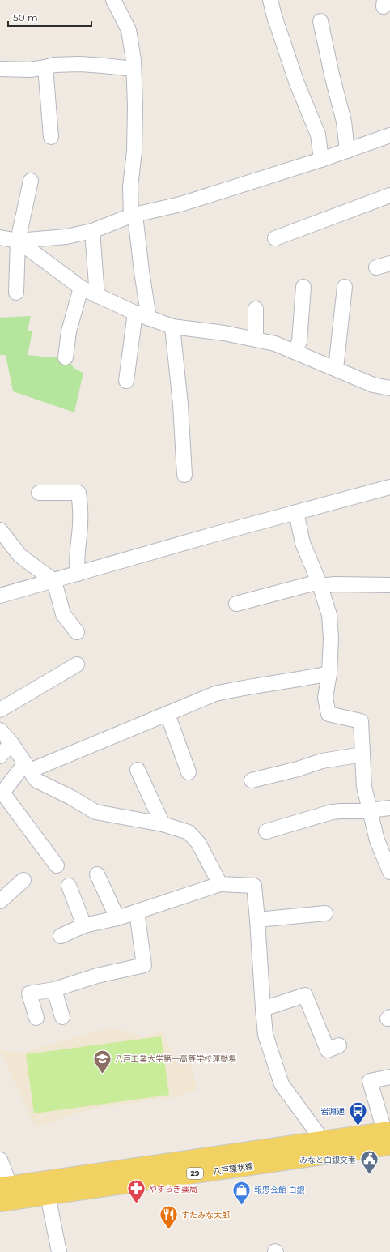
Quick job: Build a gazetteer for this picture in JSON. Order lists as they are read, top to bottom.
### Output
{
  "streets": {
    "main road": ["八戸環状線", "29"]
  },
  "places": {
    "school or university": ["八戸工業大学第一高等学校運動場"],
    "bus stop": ["岩淵通"],
    "public building": ["みなと白銀交番"],
    "pharmacy": ["やすらぎ薬局"],
    "shop": ["報恩会館 白銀"],
    "restaurant": ["すたみな太郎"]
  },
  "scale_bar": "50 m"
}
